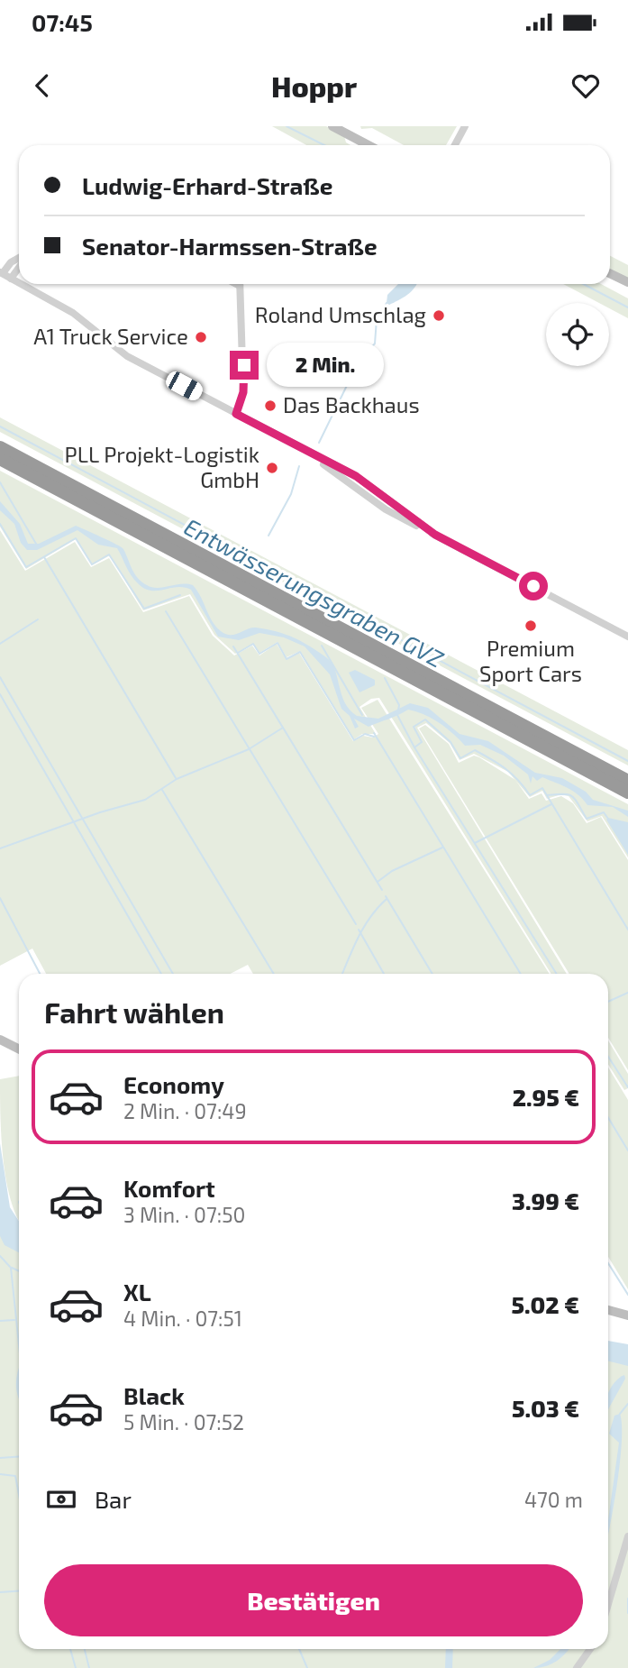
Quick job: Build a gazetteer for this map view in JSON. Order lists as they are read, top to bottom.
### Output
{
  "water": ["Entwässerungsgraben GVZ"],
  "places": [
    "Roland Umschlag",
    "A1 Truck Service",
    "Das Backhaus",
    "PLL Projekt-Logistik GmbH",
    "Premium Sport Cars"
  ],
  "page": {
    "status": "07:45",
    "header": "Hoppr",
    "banner": ["Ludwig-Erhard-Straße", "Senator-Harmssen-Straße"],
    "bubble": "2 Min.",
    "heading": "Fahrt wählen",
    "list": [
      {
        "name": "Economy",
        "note": "2 Min. · 07:49",
        "value": "2.95 €"
      },
      {
        "name": "Komfort",
        "note": "3 Min. · 07:50",
        "value": "3.99 €"
      },
      {
        "name": "XL",
        "note": "4 Min. · 07:51",
        "value": "5.02 €"
      },
      {
        "name": "Black",
        "note": "5 Min. · 07:52",
        "value": "5.03 €"
      }
    ],
    "pay": ["Bar", "470 m"],
    "buttons": "Bestätigen"
  }
}
